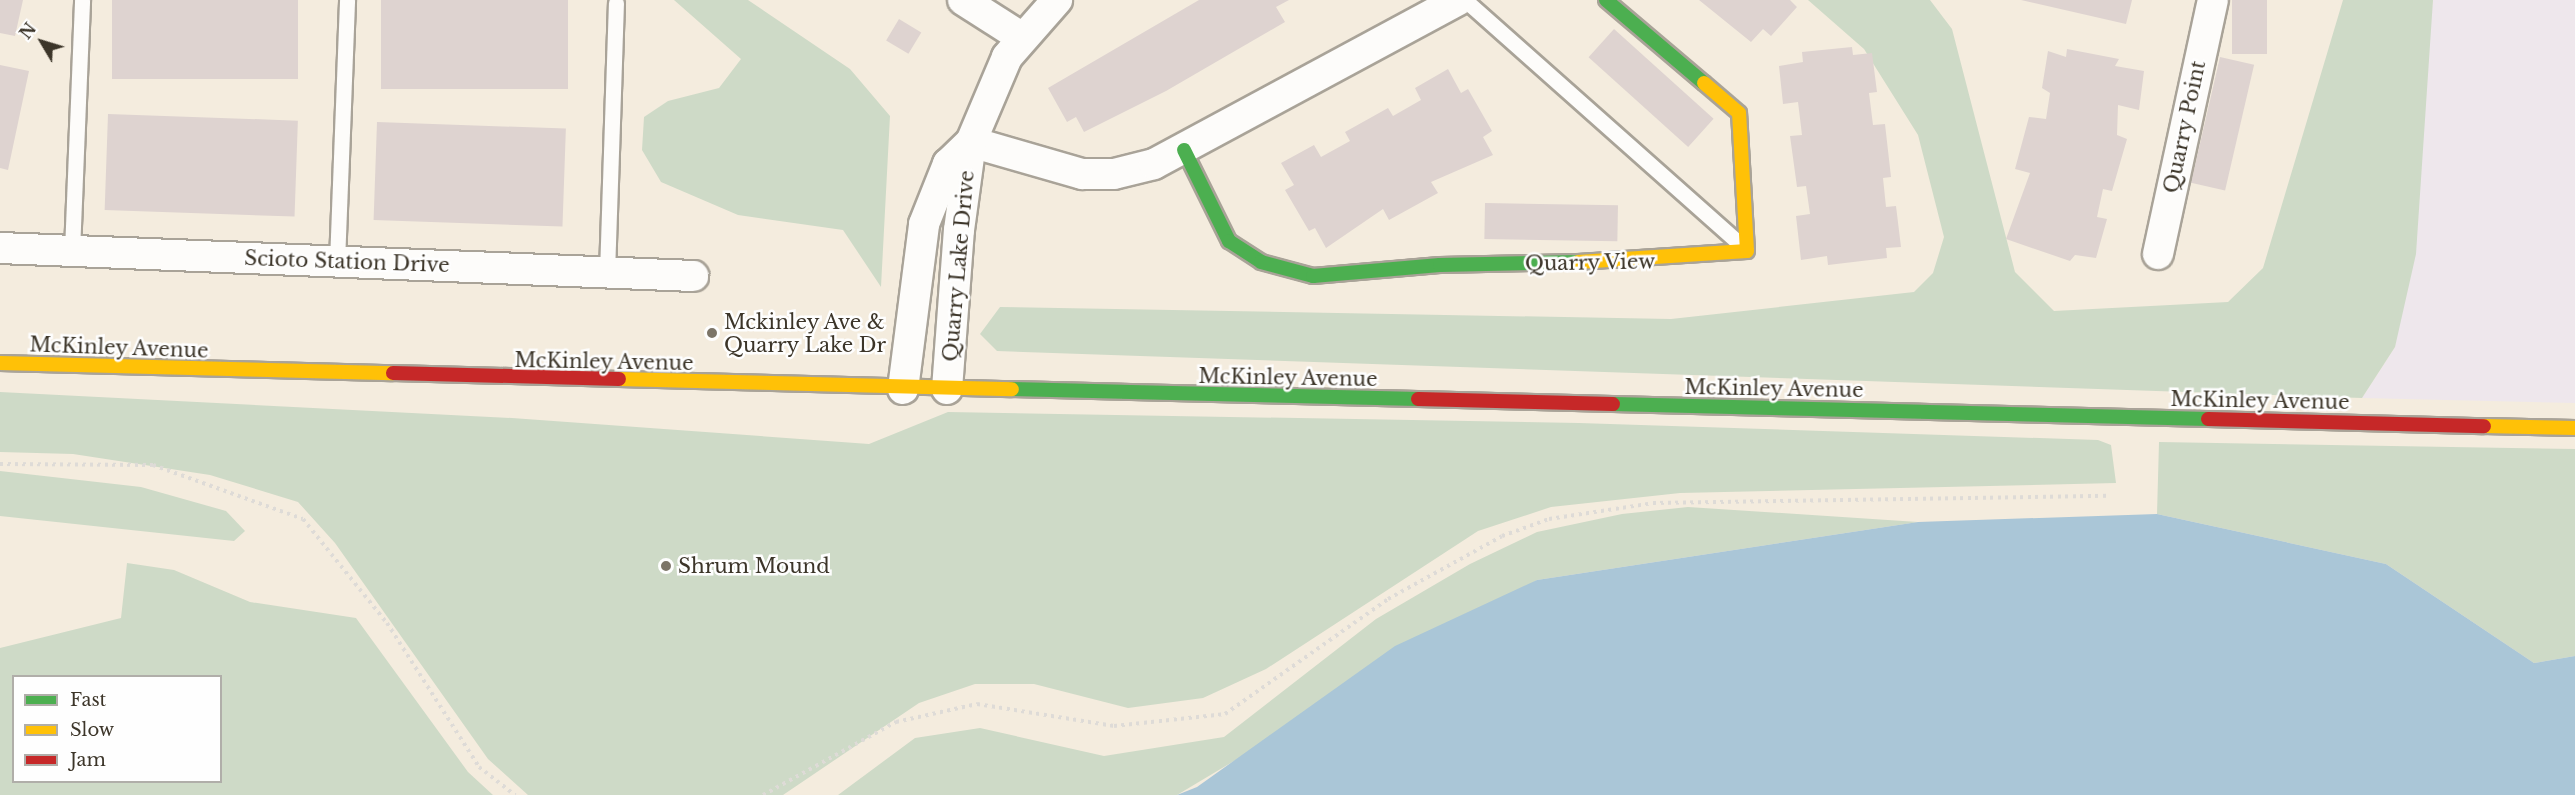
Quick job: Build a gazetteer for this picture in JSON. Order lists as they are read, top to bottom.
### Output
{
  "streets": {
    "main road": ["Quarry View", "McKinley Avenue"],
    "street": ["Quarry Point", "Scioto Station Drive", "Quarry Lake Drive"]
  },
  "crossings": [
    ["Quarry Lake Drive", "McKinley Avenue"]
  ],
  "places": ["Mckinley Ave & Quarry Lake Dr", "Shrum Mound"],
  "legend": ["Fast", "Slow", "Jam"],
  "north": "top left"
}
